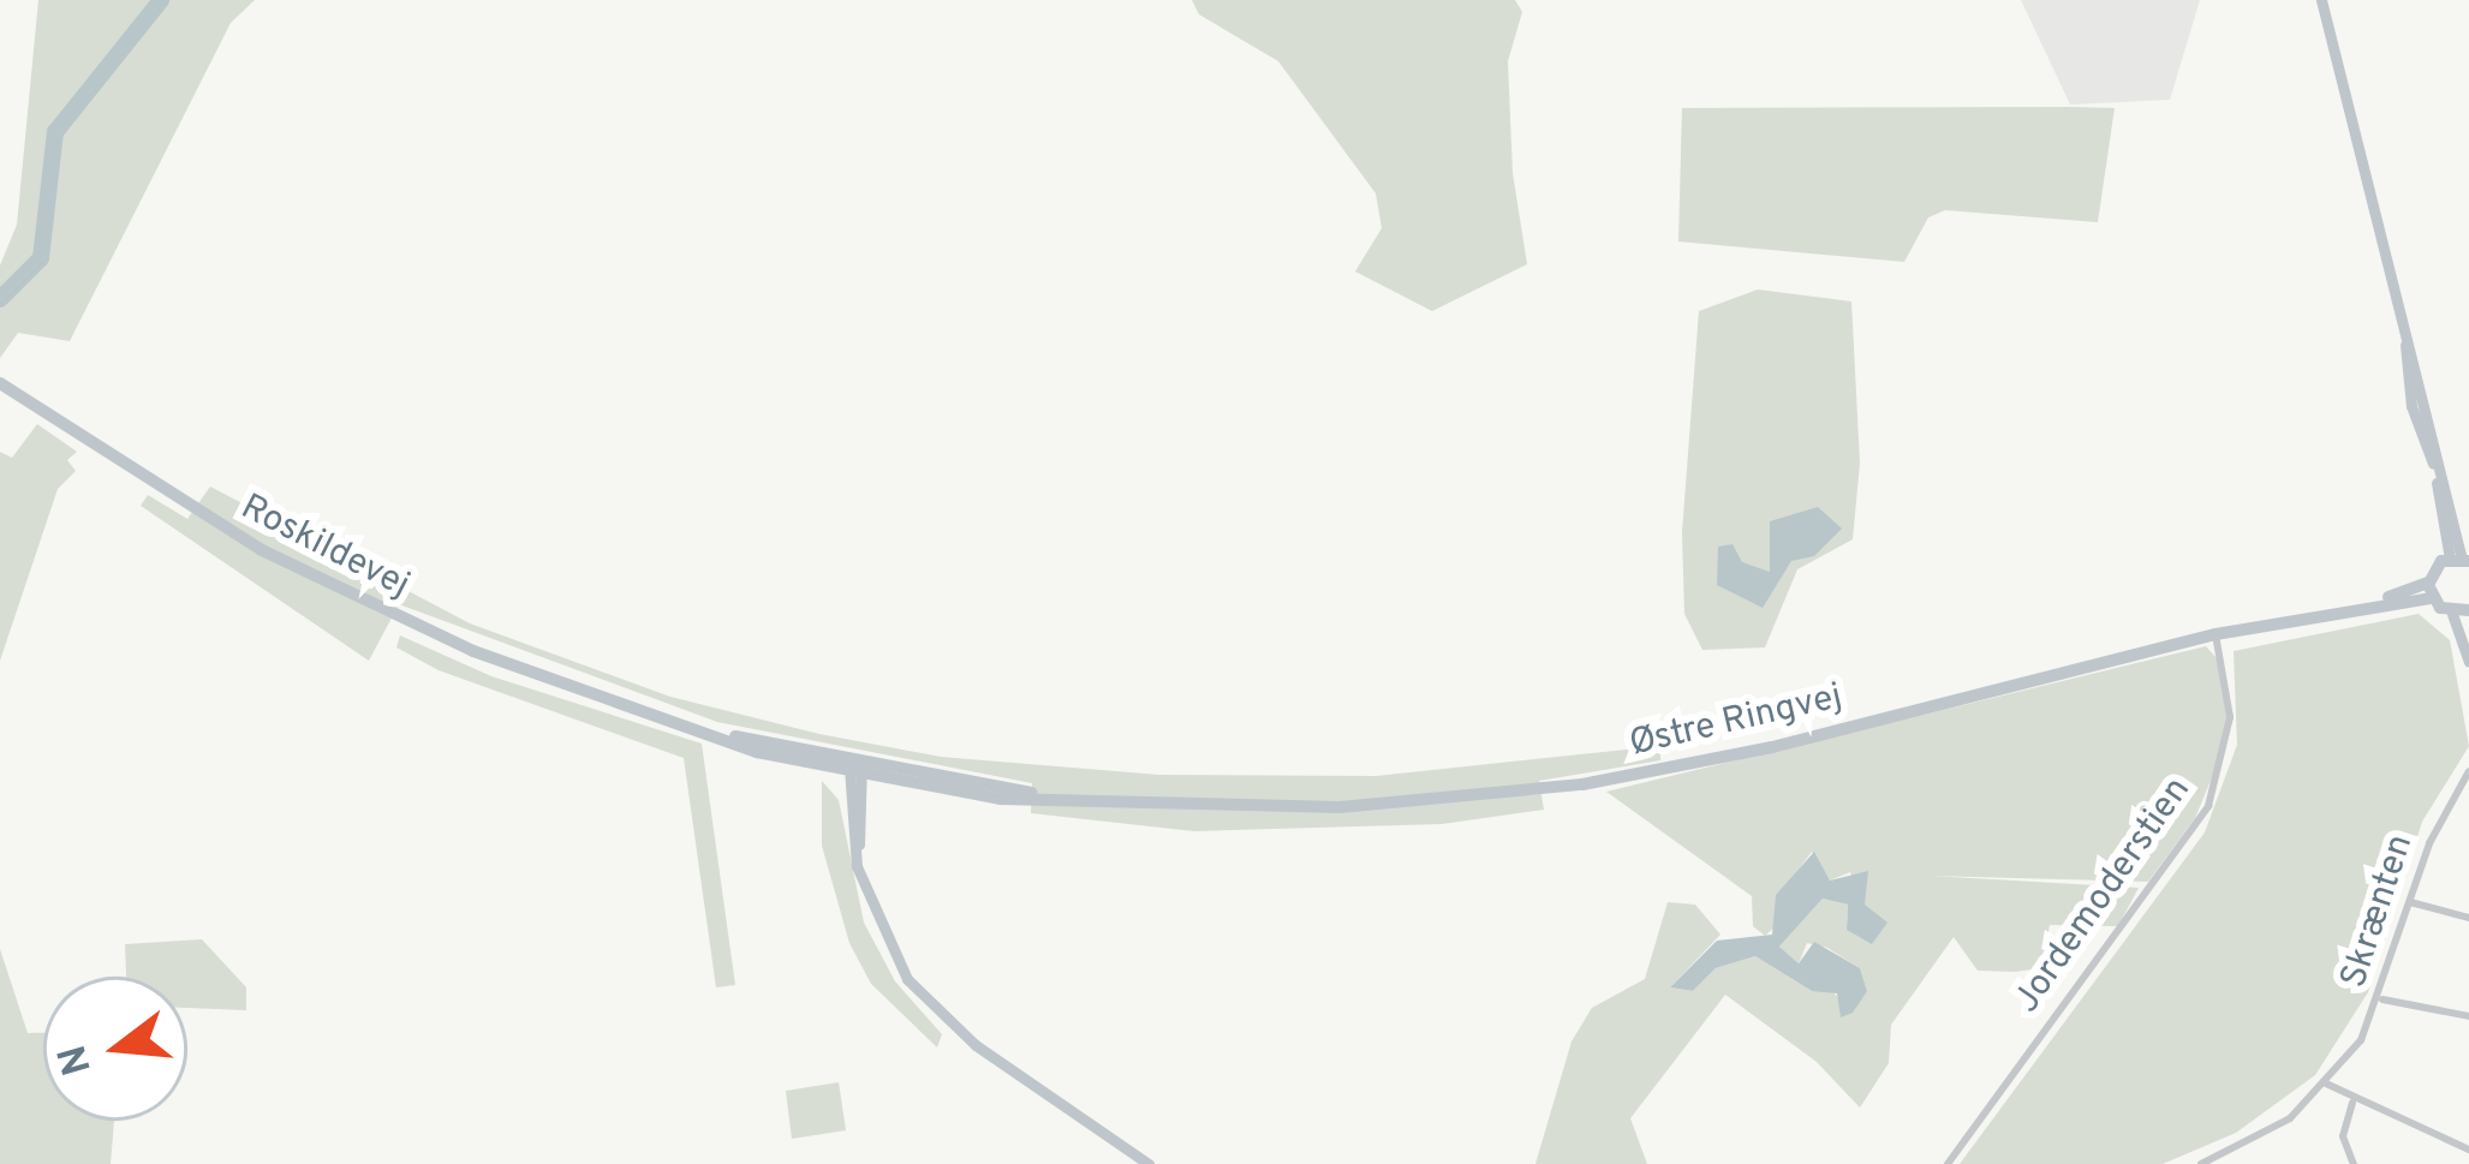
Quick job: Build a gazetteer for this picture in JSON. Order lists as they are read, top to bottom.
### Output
{
  "streets": {
    "main road": ["Roskildevej", "Østre Ringvej"],
    "street": ["Jordemoderstien", "Skrænten"]
  },
  "crossings": [
    ["Roskildevej", "Østre Ringvej"],
    ["Østre Ringvej", "Jordemoderstien"]
  ],
  "north": "left"
}
